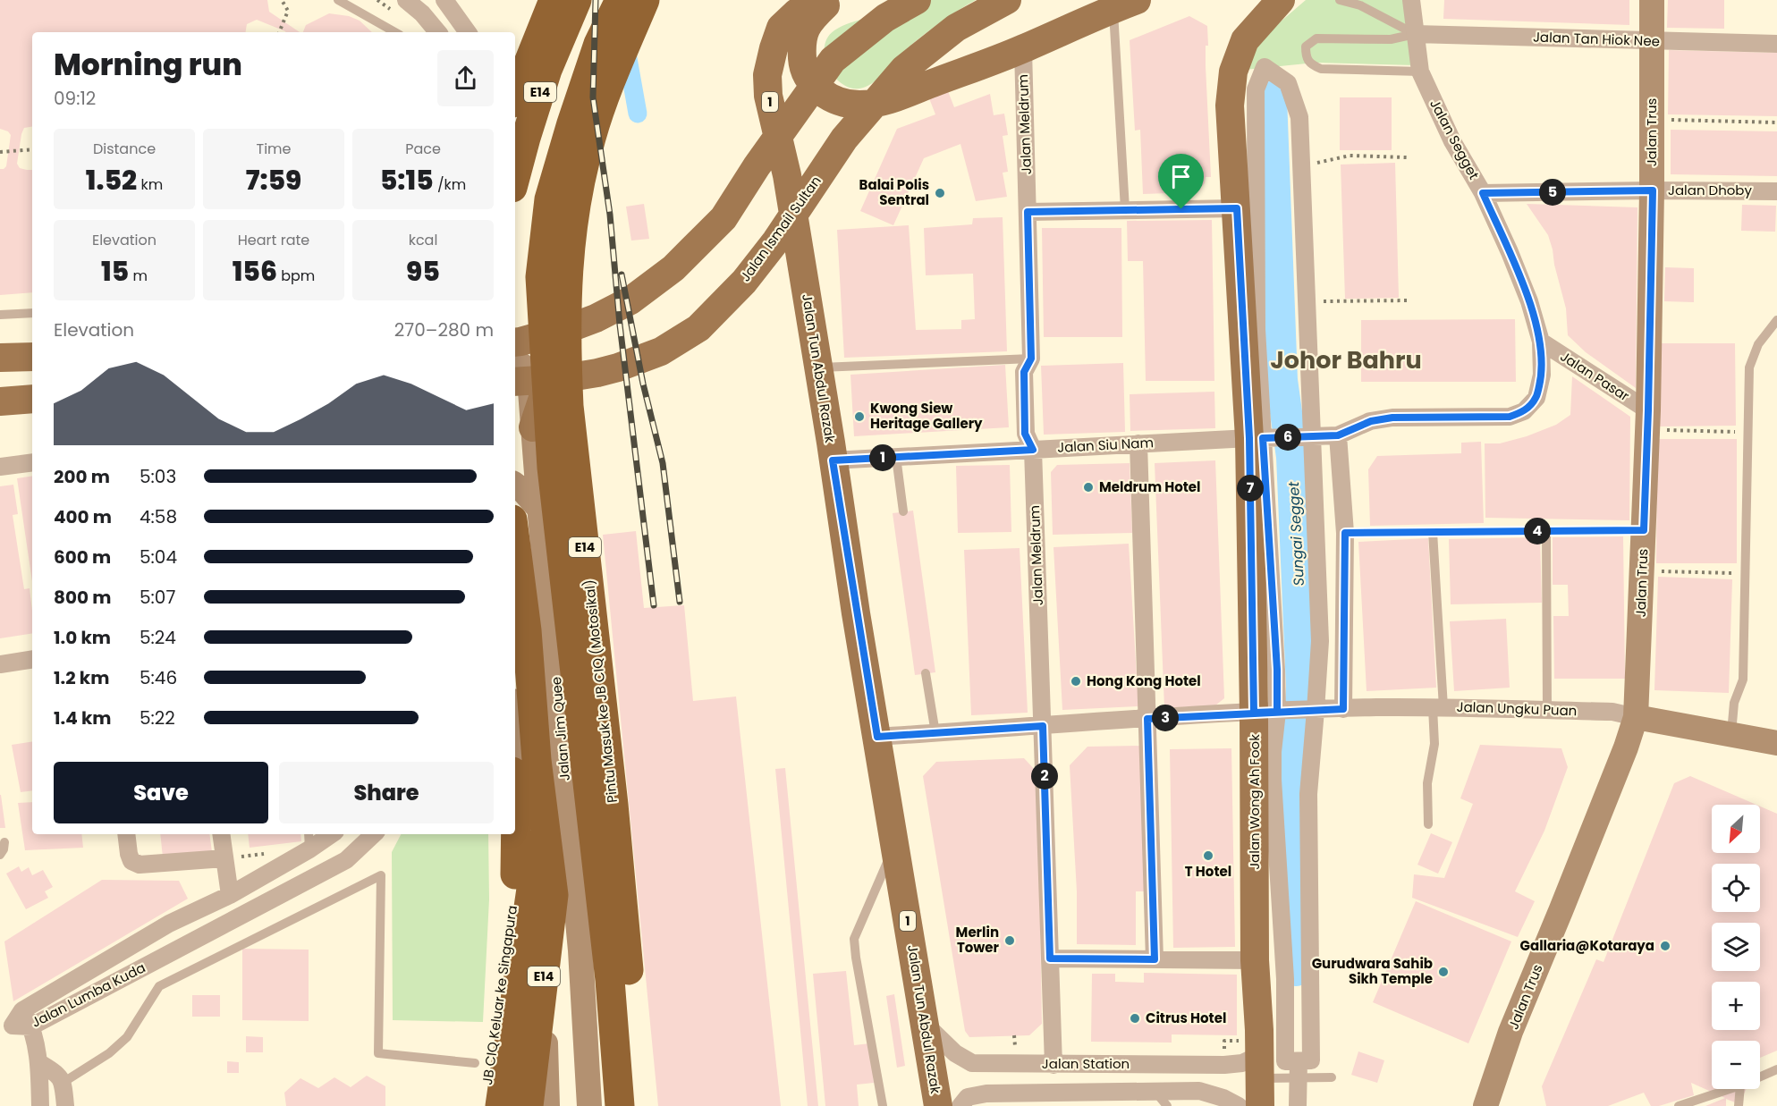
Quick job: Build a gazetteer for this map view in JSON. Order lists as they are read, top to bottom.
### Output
{
  "streets": {
    "highway": ["E14", "Pintu Masuk ke JB CIQ (Motosikal)", "JB CIQ Keluar ke Singapura"],
    "main road": [
      "1",
      "Jalan Ismail Sultan",
      "Jalan Tun Abdul Razak",
      "Jalan Wong Ah Fook"
    ],
    "street": [
      "Jalan Tan Hiok Nee",
      "Jalan Meldrum",
      "Jalan Trus",
      "Jalan Segget",
      "Jalan Dhoby",
      "Jalan Pasar",
      "Jalan Siu Nam",
      "Jalan Ungku Puan",
      "Jalan Jim Quee",
      "Jalan Lumba Kuda",
      "Jalan Station"
    ]
  },
  "crossings": [
    ["Jalan Tan Hiok Nee", "Jalan Trus"],
    ["Jalan Tan Hiok Nee", "Jalan Segget"],
    ["E14", "JB CIQ Keluar ke Singapura"],
    ["Jalan Meldrum", "Jalan Siu Nam"],
    ["Jalan Meldrum", "Jalan Ungku Puan"],
    ["Jalan Meldrum", "Jalan Station"],
    ["Jalan Trus", "Jalan Dhoby"],
    ["Jalan Trus", "Jalan Pasar"],
    ["Jalan Trus", "Jalan Ungku Puan"],
    ["Jalan Segget", "Jalan Dhoby"],
    ["Jalan Segget", "Jalan Pasar"],
    ["Jalan Segget", "Jalan Siu Nam"],
    ["Jalan Ismail Sultan", "Jalan Jim Quee"],
    ["Jalan Tun Abdul Razak", "Jalan Siu Nam"],
    ["Jalan Tun Abdul Razak", "Jalan Ungku Puan"],
    ["Jalan Tun Abdul Razak", "Jalan Station"],
    ["Jalan Siu Nam", "Jalan Wong Ah Fook"],
    ["Jalan Ungku Puan", "Jalan Wong Ah Fook"],
    ["Jalan Wong Ah Fook", "Jalan Station"]
  ],
  "districts": ["Johor Bahru"],
  "water": ["Sungai Segget"],
  "places": [
    "Balai Polis Sentral",
    "Kwong Siew Heritage Gallery",
    "Meldrum Hotel",
    "Hong Kong Hotel",
    "T Hotel",
    "Merlin Tower",
    "Gallaria@Kotaraya",
    "Gurudwara Sahib Sikh Temple",
    "Citrus Hotel"
  ],
  "north": "bottom left",
  "page": {
    "heading": ["Morning run", "09:12"],
    "stats": [
      ["Distance", "1.52 km"],
      ["Time", "7:59"],
      ["Pace", "5:15 /km"],
      ["Elevation", "15 m"],
      ["Heart rate", "156 bpm"],
      ["kcal", "95"]
    ],
    "pins": [
      "5",
      "6",
      "1",
      "7",
      "4",
      "3",
      "2"
    ],
    "chart": ["Elevation", "270–280 m"],
    "list": [
      {
        "name": "200 m",
        "note": "5:03"
      },
      {
        "name": "400 m",
        "note": "4:58"
      },
      {
        "name": "600 m",
        "note": "5:04"
      },
      {
        "name": "800 m",
        "note": "5:07"
      },
      {
        "name": "1.0 km",
        "note": "5:24"
      },
      {
        "name": "1.2 km",
        "note": "5:46"
      },
      {
        "name": "1.4 km",
        "note": "5:22"
      }
    ],
    "buttons": ["Save", "Share"],
    "map_buttons": ["+", "−"]
  }
}
